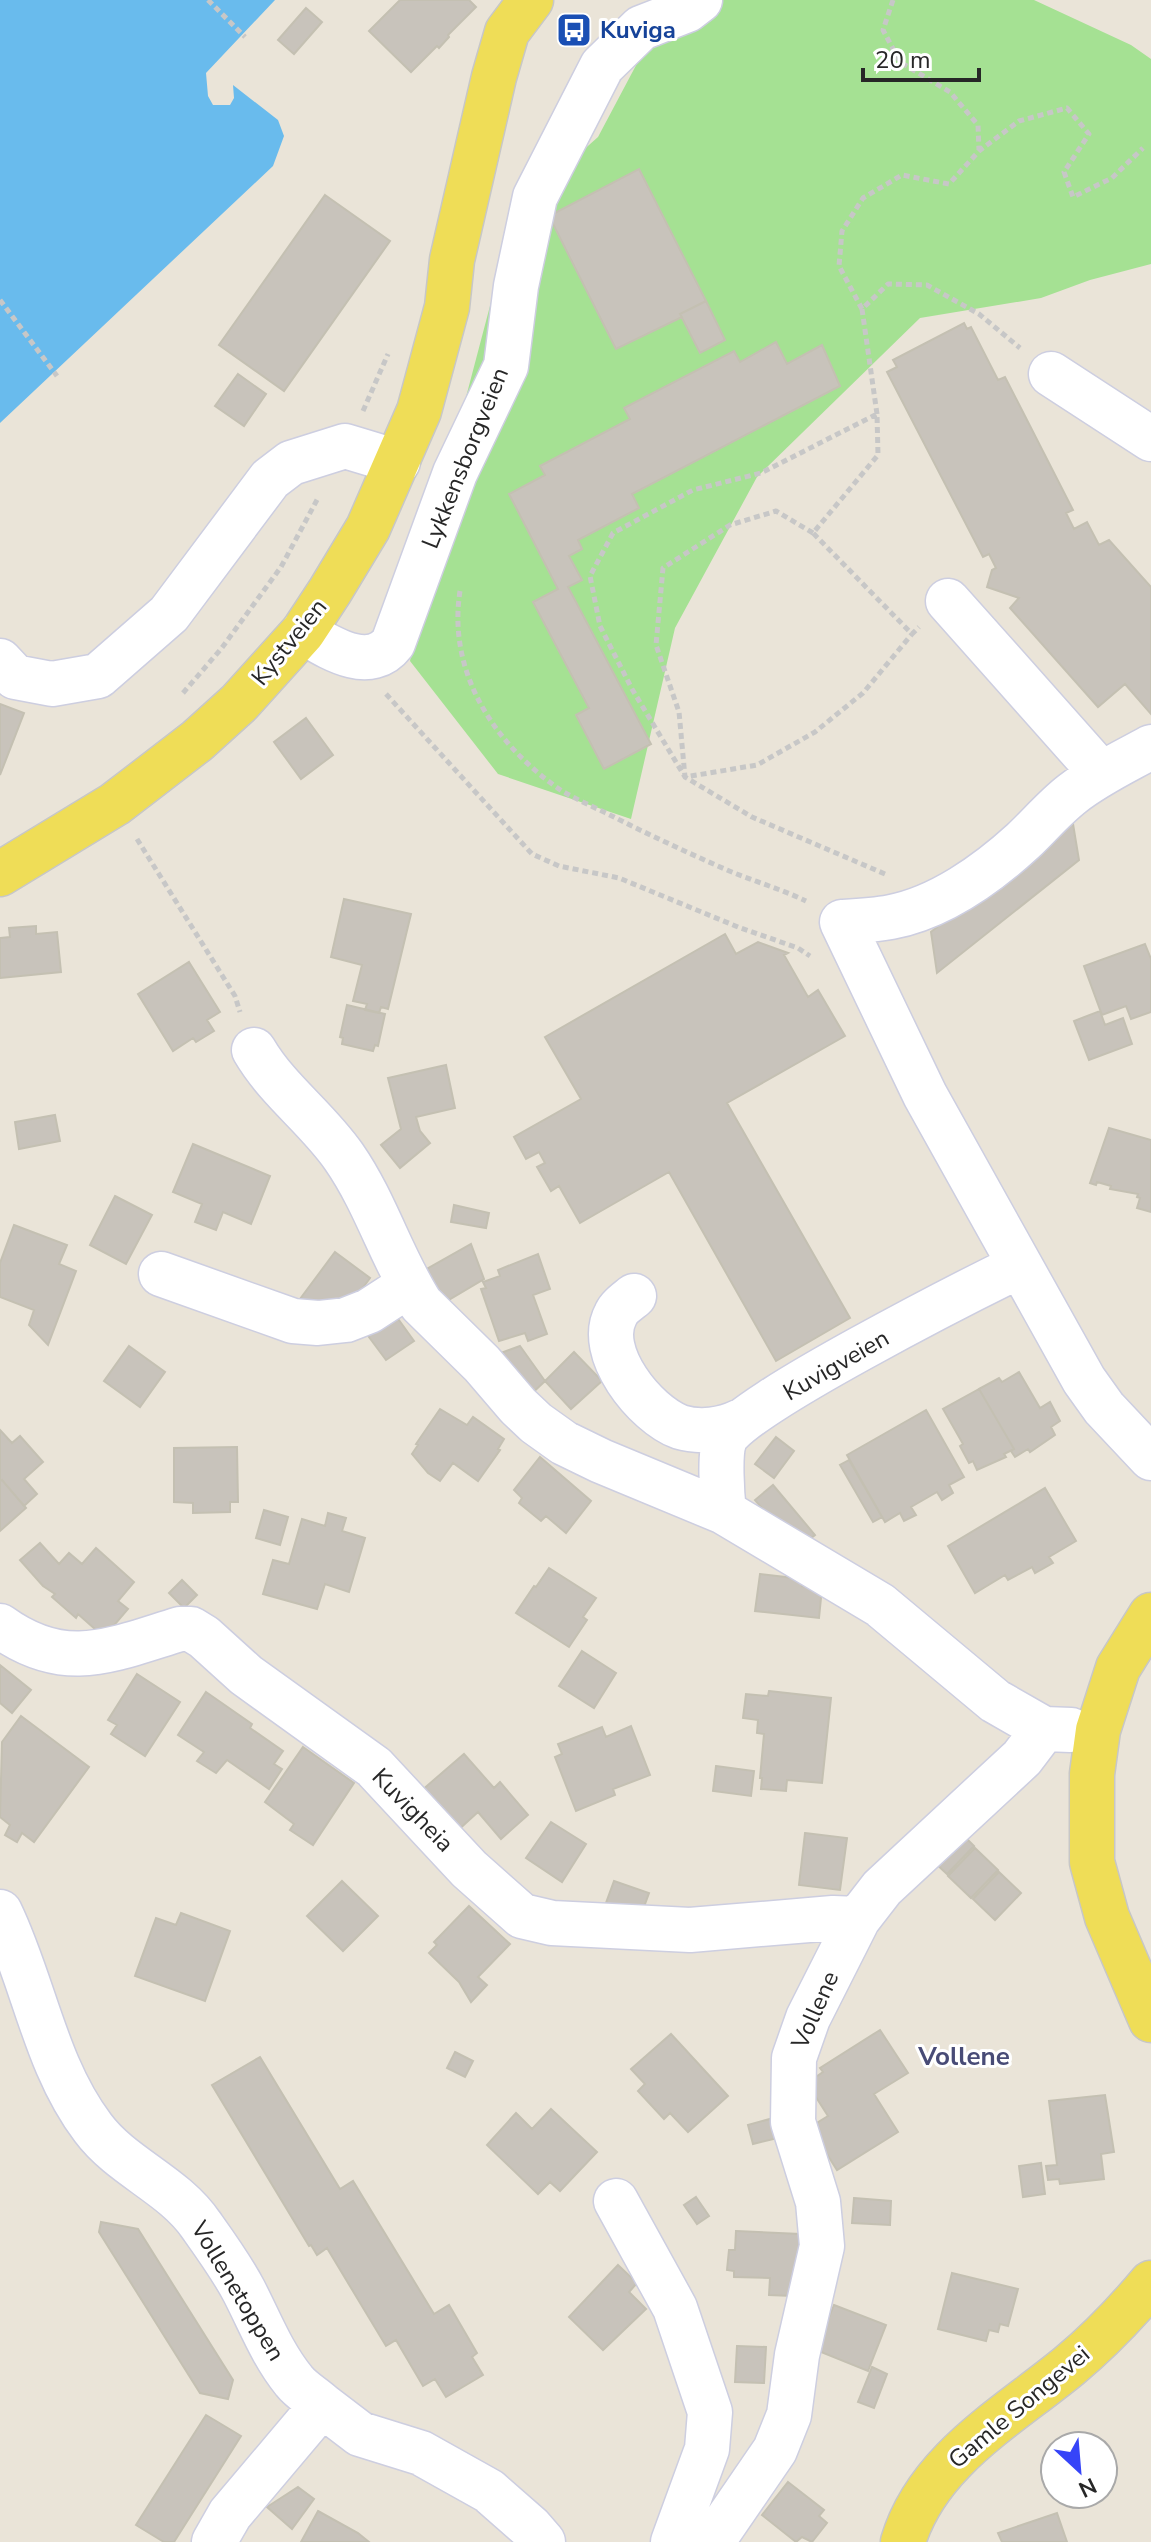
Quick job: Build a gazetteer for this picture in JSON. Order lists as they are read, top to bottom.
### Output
{
  "streets": {
    "main road": ["Kystveien", "Gamle Songevei"],
    "street": [
      "Lykkensborgveien",
      "Kuvigveien",
      "Kuvigheia",
      "Vollene",
      "Vollenetoppen"
    ]
  },
  "crossings": [
    ["Kuvigheia", "Vollene"]
  ],
  "districts": ["Vollene"],
  "places": {
    "bus stop": ["Kuviga"]
  },
  "scale_bar": "20 m",
  "north": "bottom right"
}
